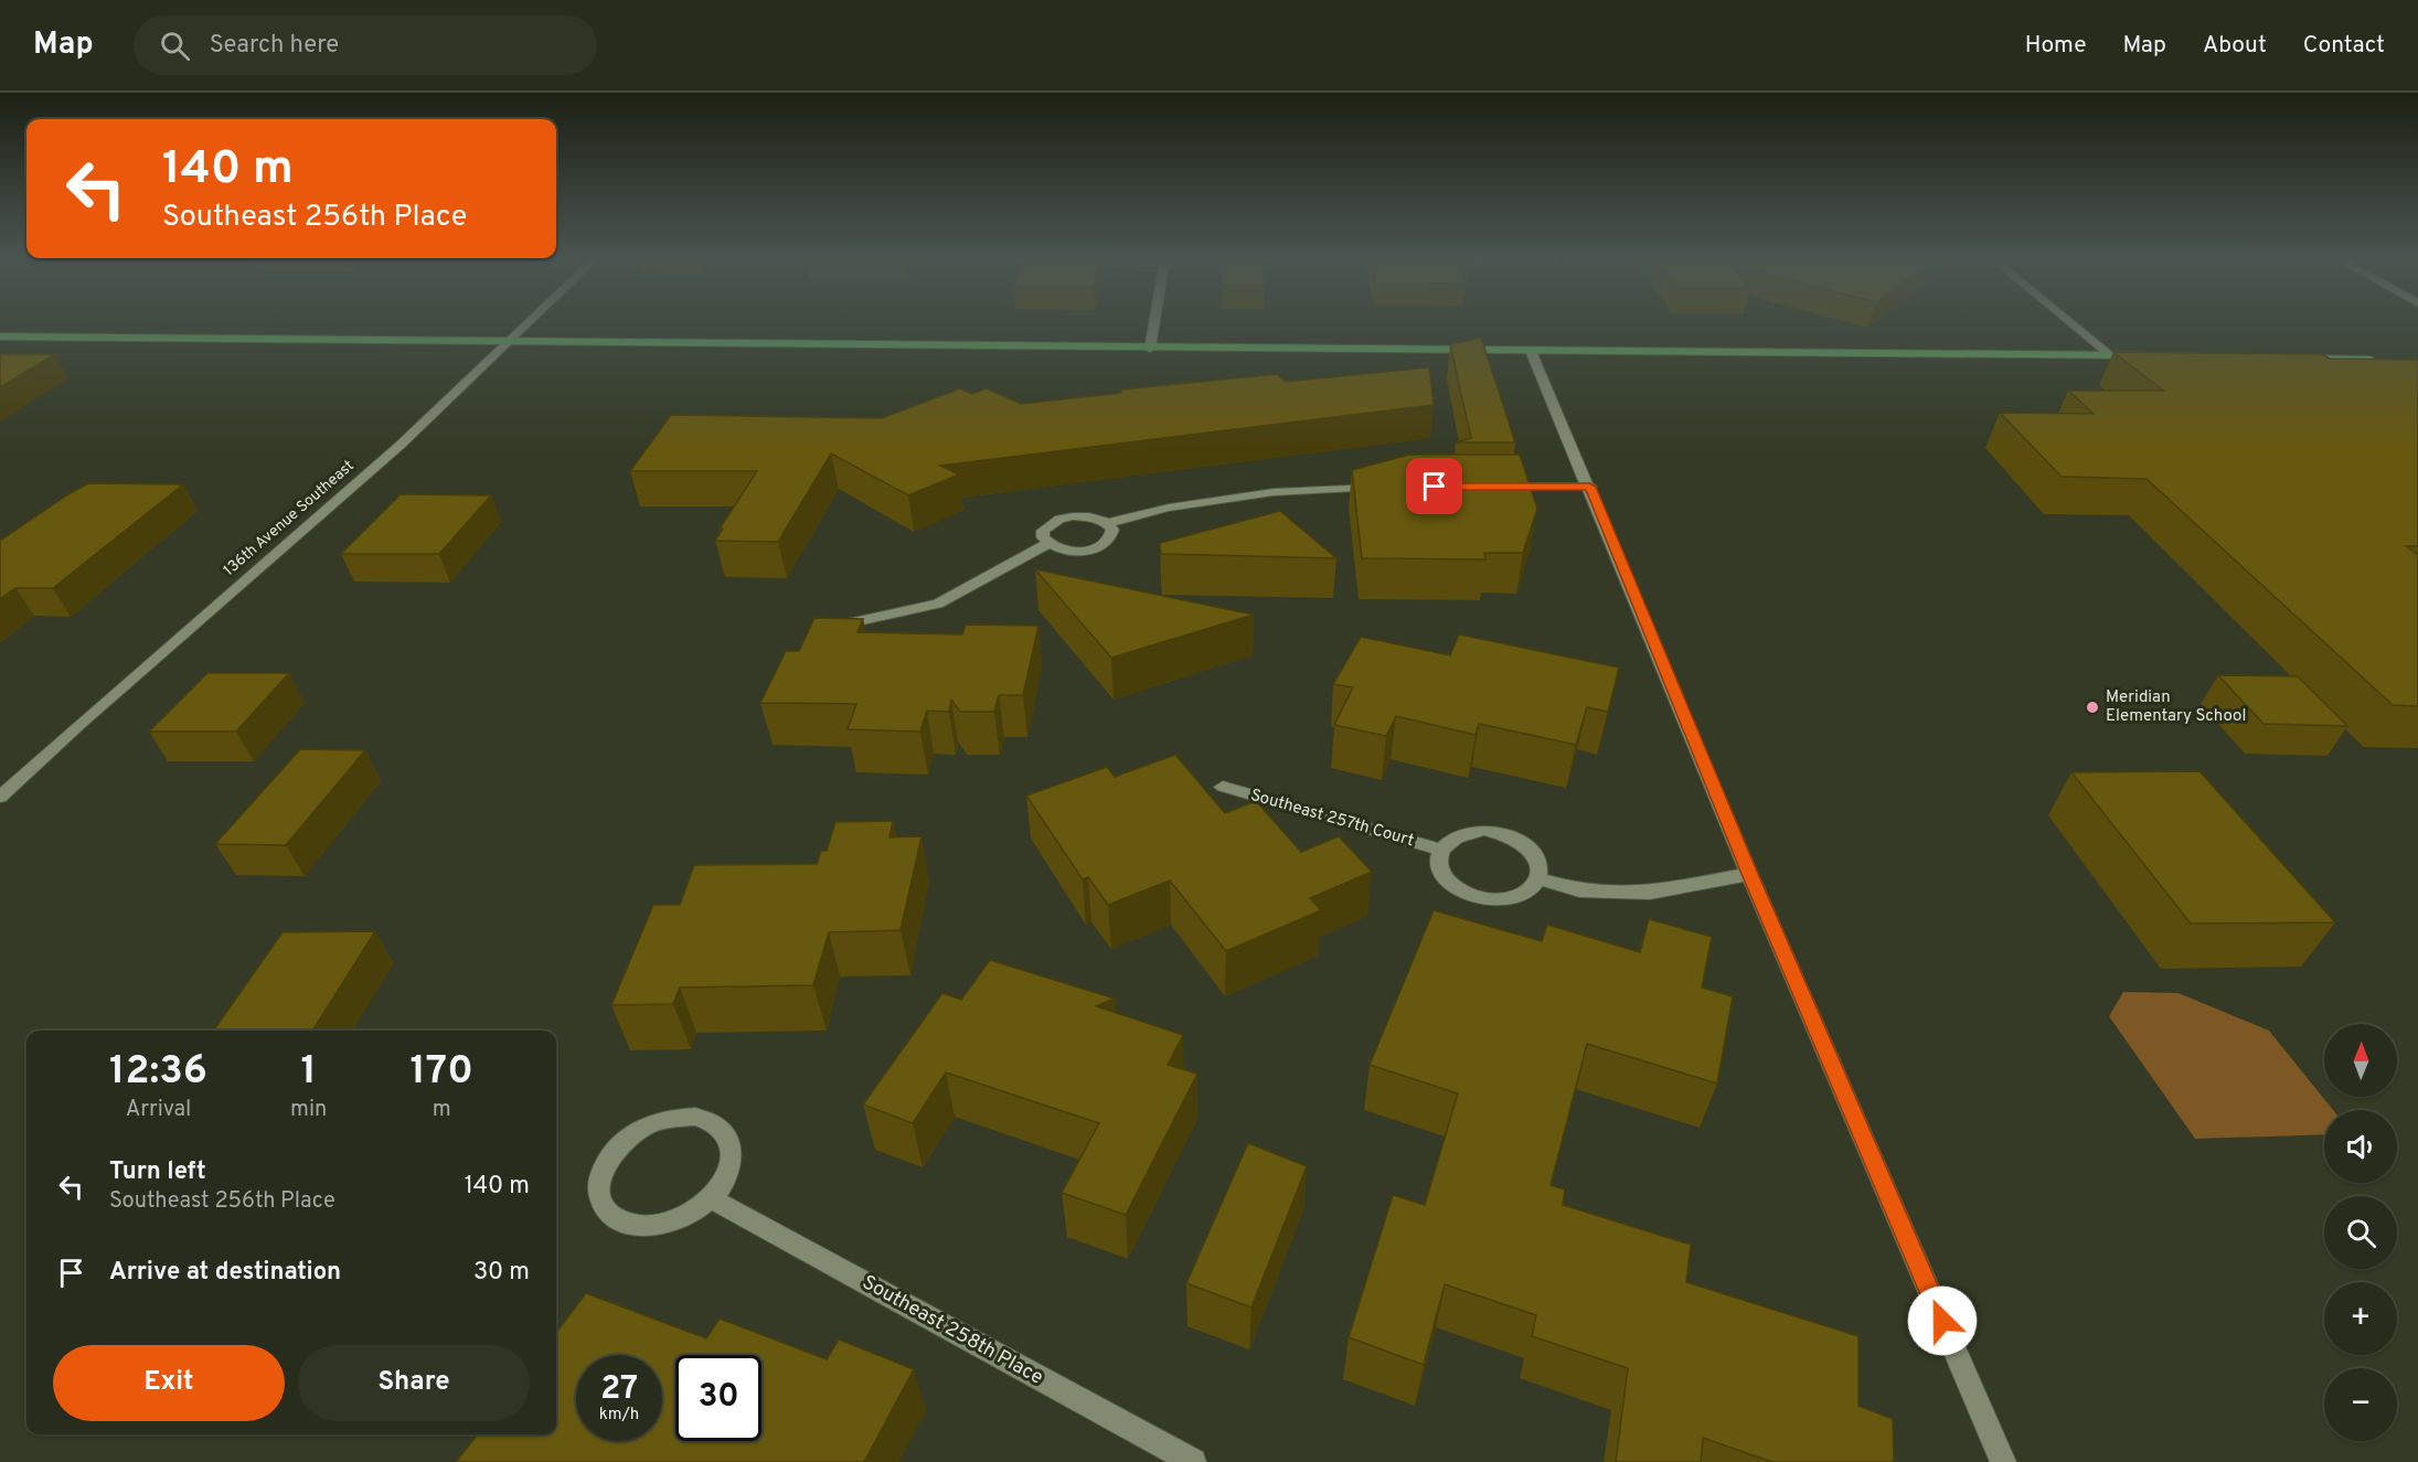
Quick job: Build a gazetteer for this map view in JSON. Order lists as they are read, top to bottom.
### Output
{
  "streets": {
    "street": ["136th Avenue Southeast", "Southeast 257th Court", "Southeast 258th Place"]
  },
  "places": ["Meridian Elementary School"],
  "north": "top",
  "page": {
    "header": "Map",
    "search": "Search here",
    "nav": [
      "Home",
      "Map",
      "About",
      "Contact"
    ],
    "turn": ["140 m", "Southeast 256th Place"],
    "map_buttons": ["+", "−"],
    "eta": [
      "12:36",
      "Arrival",
      "1",
      "min",
      "170",
      "m"
    ],
    "list": [
      {
        "name": "Turn left",
        "note": "Southeast 256th Place",
        "value": "140 m"
      },
      {
        "name": "Arrive at destination",
        "value": "30 m"
      }
    ],
    "buttons": ["Exit", "Share"],
    "speed": "27 km/h",
    "limit": "30"
  }
}
